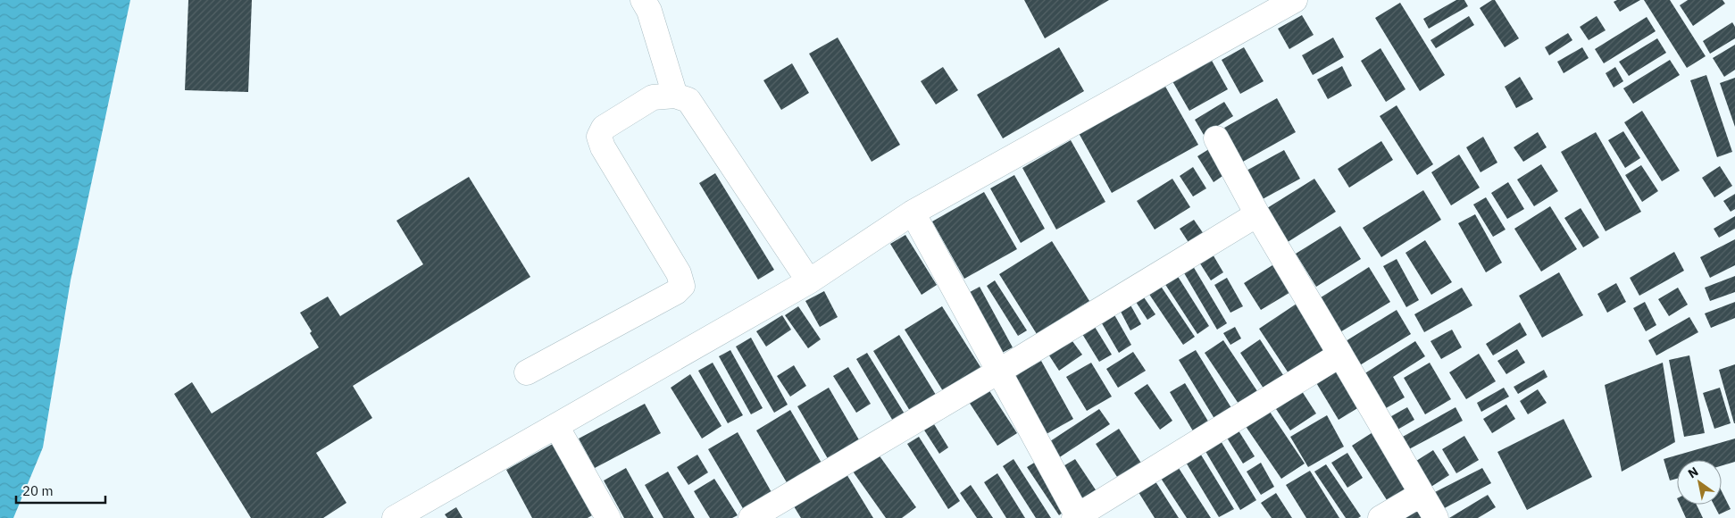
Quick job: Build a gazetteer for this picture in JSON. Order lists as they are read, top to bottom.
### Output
{
  "scale_bar": "20 m",
  "north": "top left"
}
